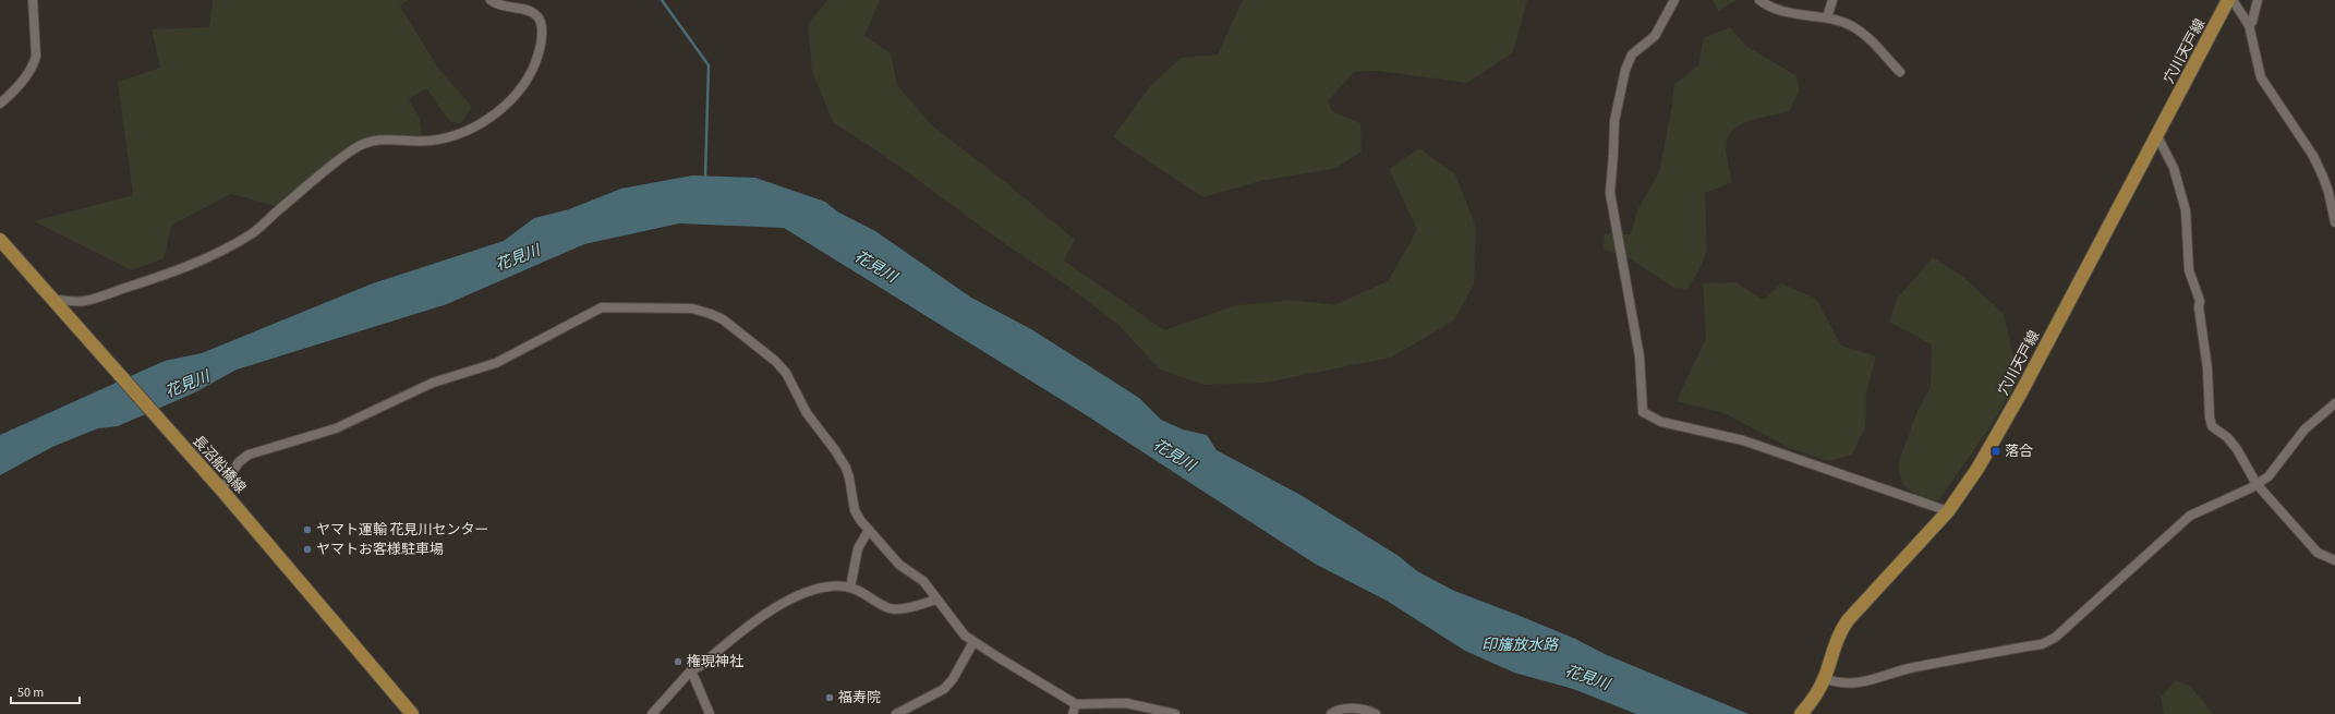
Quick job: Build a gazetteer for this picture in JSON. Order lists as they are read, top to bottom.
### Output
{
  "streets": {
    "main road": ["穴川天戸線", "長沼船橋線"]
  },
  "water": ["花見川", "印旛放水路"],
  "places": {
    "transit": ["落合"],
    "other": [
      "ヤマト運輸 花見川センター",
      "ヤマトお客様駐車場",
      "権現神社",
      "福寿院"
    ]
  },
  "scale_bar": "50 m"
}
